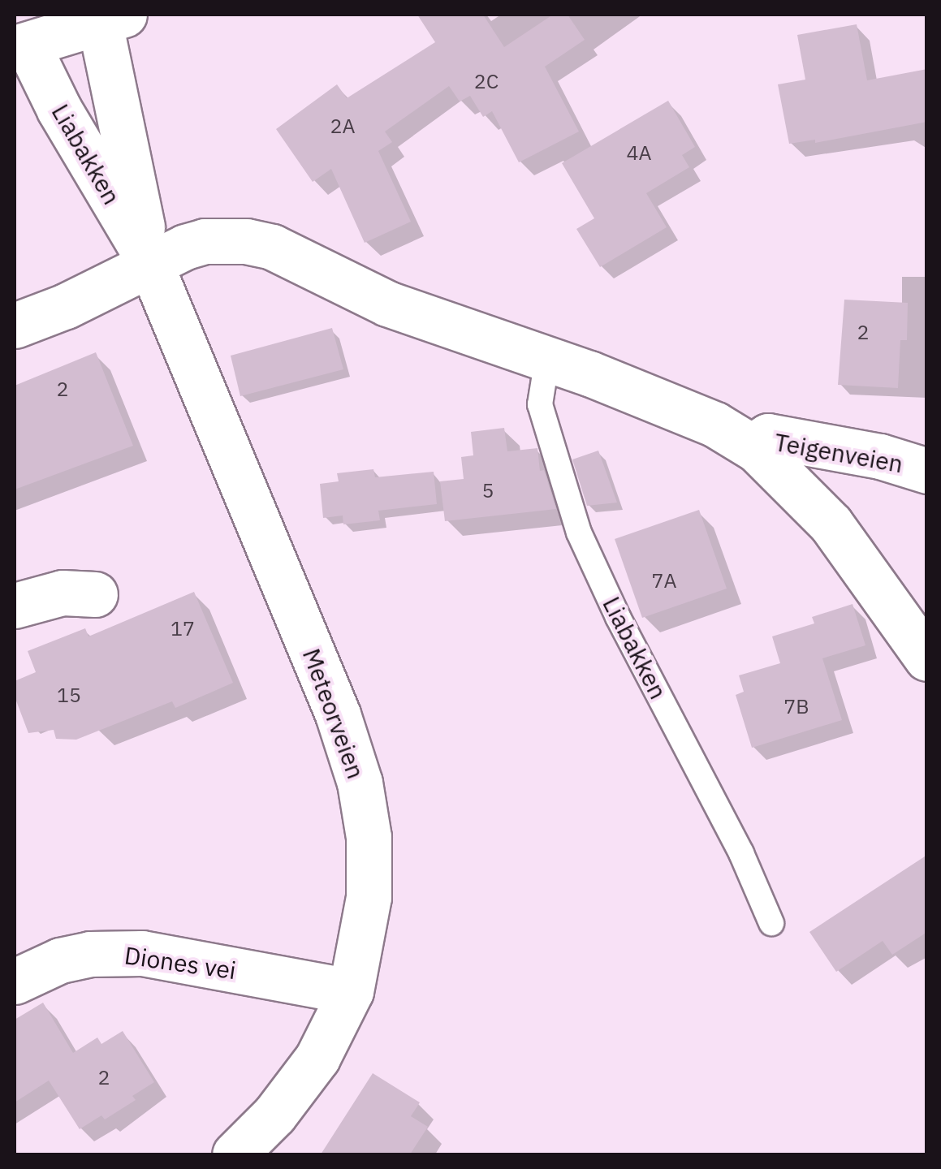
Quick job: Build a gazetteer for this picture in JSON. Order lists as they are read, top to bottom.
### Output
{
  "streets": {
    "street": [
      "Liabakken",
      "Teigenveien",
      "Meteorveien",
      "Diones vei"
    ]
  },
  "crossings": [
    ["Liabakken", "Meteorveien"],
    ["Meteorveien", "Diones vei"]
  ],
  "house_numbers": [
    "2C",
    "2A",
    "4A",
    "2",
    "2",
    "5",
    "7A",
    "17",
    "15",
    "7B",
    "2"
  ]
}
